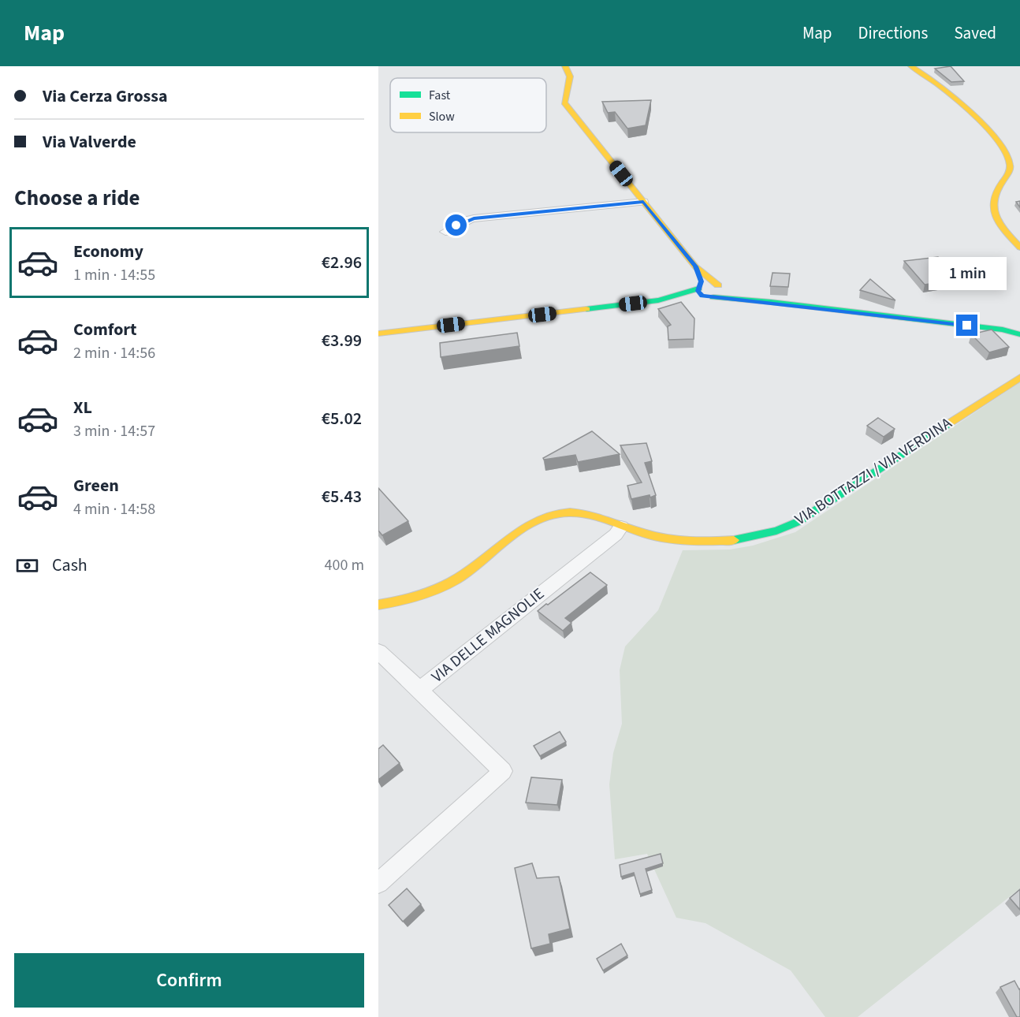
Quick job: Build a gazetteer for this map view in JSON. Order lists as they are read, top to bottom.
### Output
{
  "streets": {
    "street": ["VIA BOTTAZZI / VIA VERDINA", "VIA DELLE MAGNOLIE"]
  },
  "crossings": [
    ["VIA BOTTAZZI / VIA VERDINA", "VIA DELLE MAGNOLIE"]
  ],
  "legend": ["Fast", "Slow"],
  "page": {
    "header": "Map",
    "nav": ["Map", "Directions", "Saved"],
    "banner": ["Via Cerza Grossa", "Via Valverde"],
    "heading": "Choose a ride",
    "list": [
      {
        "name": "Economy",
        "note": "1 min · 14:55",
        "value": "€2.96"
      },
      {
        "name": "Comfort",
        "note": "2 min · 14:56",
        "value": "€3.99"
      },
      {
        "name": "XL",
        "note": "3 min · 14:57",
        "value": "€5.02"
      },
      {
        "name": "Green",
        "note": "4 min · 14:58",
        "value": "€5.43"
      }
    ],
    "bubble": "1 min",
    "pay": ["Cash", "400 m"],
    "buttons": "Confirm"
  }
}
